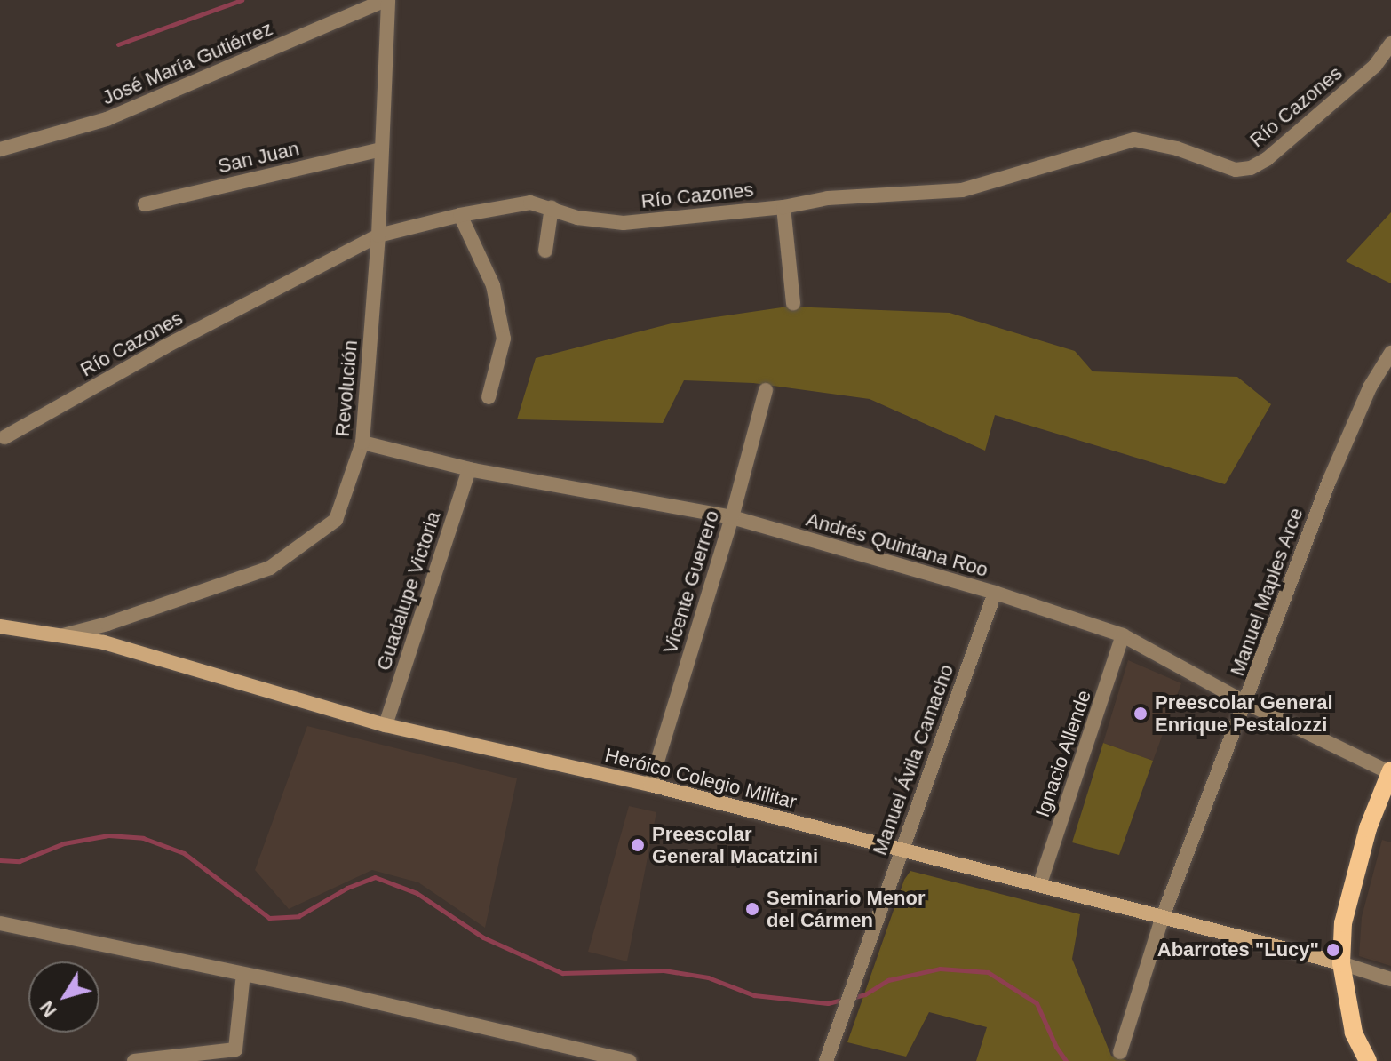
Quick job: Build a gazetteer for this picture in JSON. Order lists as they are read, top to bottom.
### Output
{
  "streets": {
    "street": [
      "José María Gutiérrez",
      "Río Cazones",
      "San Juan",
      "Revolución",
      "Andrés Quintana Roo",
      "Vicente Guerrero",
      "Guadalupe Victoria",
      "Manuel Maples Arce",
      "Ignacio Allende",
      "Manuel Ávila Camacho",
      "Heróico Colegio Militar"
    ]
  },
  "crossings": [
    ["José María Gutiérrez", "Revolución"],
    ["Río Cazones", "Revolución"],
    ["San Juan", "Revolución"],
    ["Revolución", "Andrés Quintana Roo"],
    ["Revolución", "Heróico Colegio Militar"],
    ["Andrés Quintana Roo", "Vicente Guerrero"],
    ["Andrés Quintana Roo", "Guadalupe Victoria"],
    ["Andrés Quintana Roo", "Manuel Maples Arce"],
    ["Andrés Quintana Roo", "Ignacio Allende"],
    ["Andrés Quintana Roo", "Manuel Ávila Camacho"],
    ["Vicente Guerrero", "Heróico Colegio Militar"],
    ["Guadalupe Victoria", "Heróico Colegio Militar"],
    ["Manuel Maples Arce", "Heróico Colegio Militar"],
    ["Ignacio Allende", "Heróico Colegio Militar"],
    ["Manuel Ávila Camacho", "Heróico Colegio Militar"]
  ],
  "places": [
    "Preescolar General Enrique Pestalozzi",
    "Preescolar General Macatzini",
    "Seminario Menor del Cármen",
    "Abarrotes \"Lucy\""
  ],
  "north": "bottom left"
}
